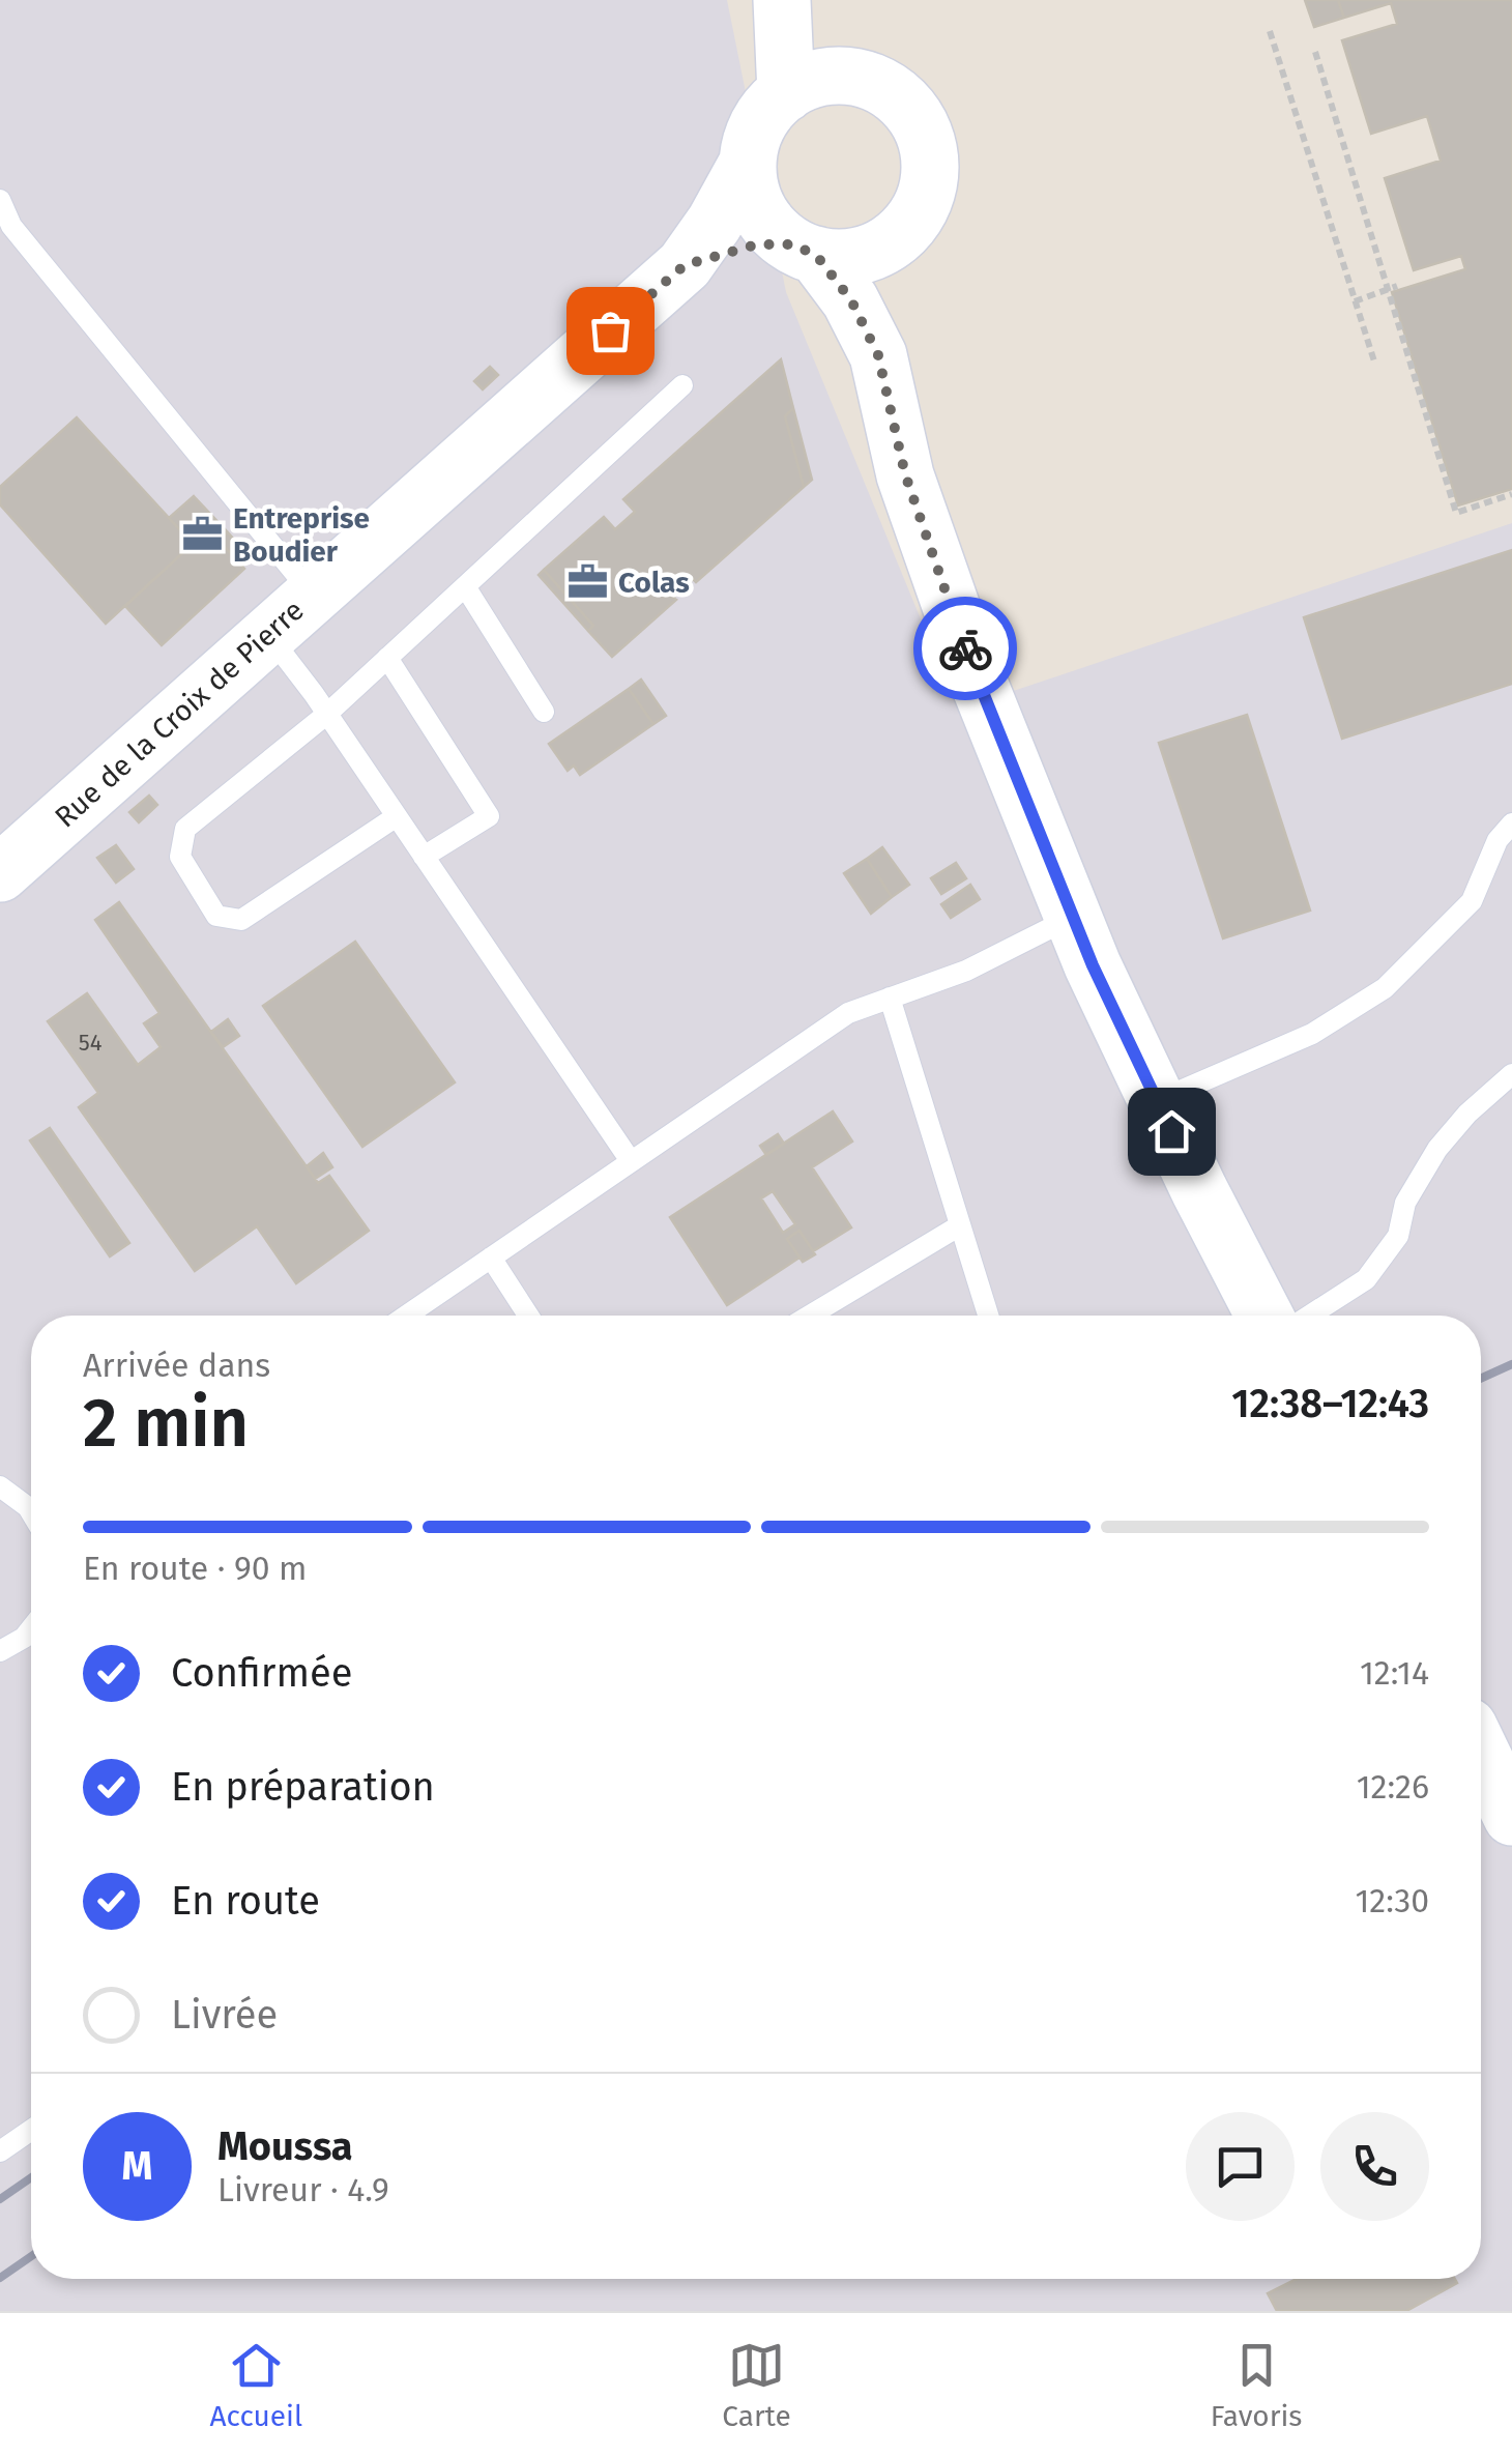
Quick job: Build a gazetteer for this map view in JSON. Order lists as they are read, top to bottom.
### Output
{
  "streets": {
    "main road": ["Rue de la Croix de Pierre"]
  },
  "places": {
    "office": ["Entreprise Boudier", "Colas"]
  },
  "house_numbers": ["54"],
  "page": {
    "heading": ["2 min", "Arrivée dans", "12:38–12:43"],
    "panel": ["Moussa", "Livreur · 4.9"],
    "bar": "En route · 90 m",
    "list": [
      ["Confirmée", "12:14"],
      ["En préparation", "12:26"],
      ["En route", "12:30"],
      "Livrée"
    ],
    "round": "M",
    "tabs": ["Accueil", "Carte", "Favoris"]
  }
}
